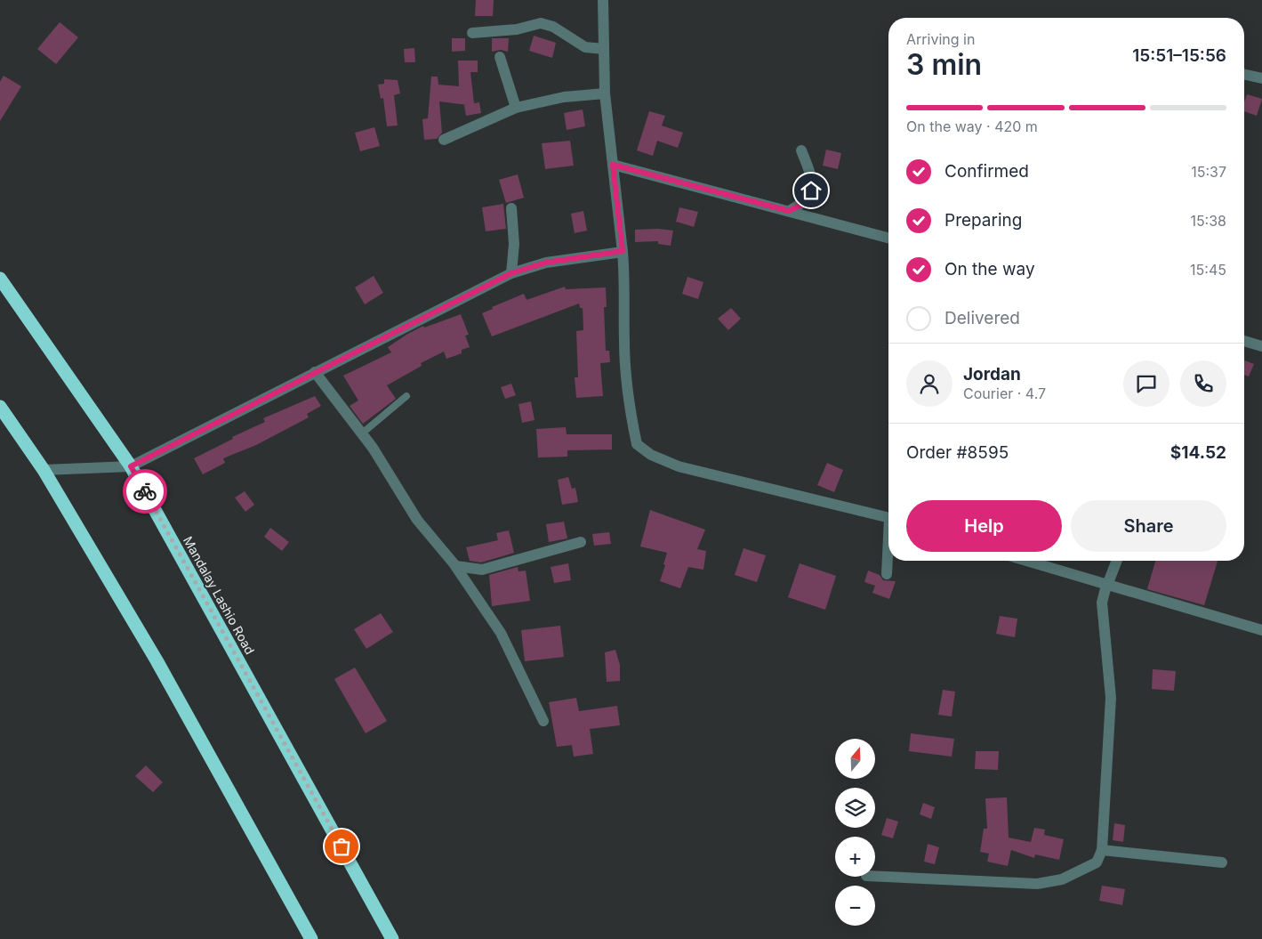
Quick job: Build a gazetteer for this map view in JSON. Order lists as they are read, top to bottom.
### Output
{
  "streets": {
    "highway": ["Mandalay Lashio Road"]
  },
  "north": "top",
  "page": {
    "heading": ["3 min", "Arriving in", "15:51–15:56"],
    "panel": [
      "Jordan",
      "Courier · 4.7",
      "Order #8595",
      "$14.52"
    ],
    "bar": "On the way · 420 m",
    "list": [
      ["Confirmed", "15:37"],
      ["Preparing", "15:38"],
      ["On the way", "15:45"],
      "Delivered"
    ],
    "buttons": ["Help", "Share"],
    "map_buttons": ["+", "−"]
  }
}
